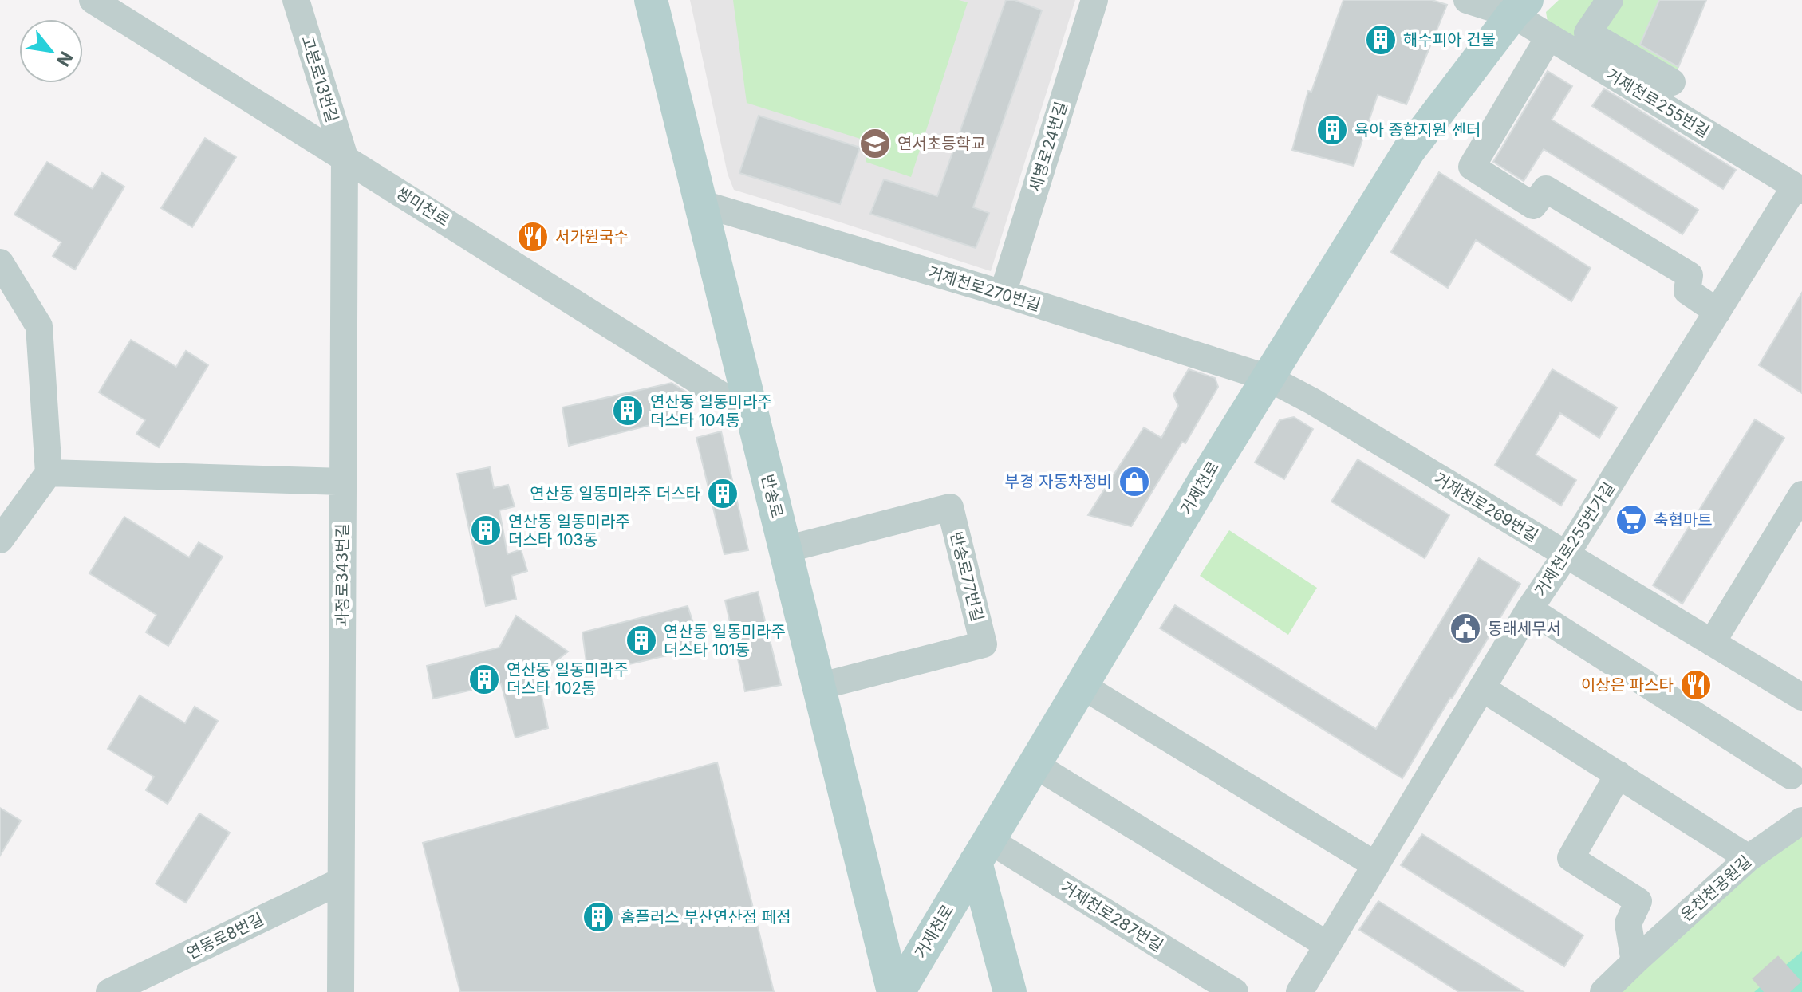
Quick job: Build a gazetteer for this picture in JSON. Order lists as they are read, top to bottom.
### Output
{
  "streets": {
    "main road": ["거제천로", "반송로"],
    "street": [
      "고분로13번길",
      "거제천로255번길",
      "세병로24번길",
      "쌍미천로",
      "거제천로270번길",
      "거제천로269번길",
      "거제천로255번가길",
      "과정로343번길",
      "반송로77번길",
      "온천천공원길",
      "거제천로287번길",
      "연동로8번길"
    ]
  },
  "crossings": [
    ["고분로13번길", "쌍미천로"],
    ["고분로13번길", "과정로343번길"],
    ["거제천로255번길", "거제천로"],
    ["거제천로255번길", "거제천로255번가길"],
    ["세병로24번길", "거제천로270번길"],
    ["쌍미천로", "반송로"],
    ["쌍미천로", "과정로343번길"],
    ["거제천로270번길", "거제천로"],
    ["거제천로270번길", "반송로"],
    ["거제천로270번길", "거제천로269번길"],
    ["거제천로", "반송로"],
    ["거제천로", "거제천로269번길"],
    ["거제천로", "거제천로287번길"],
    ["반송로", "반송로77번길"],
    ["거제천로269번길", "거제천로255번가길"],
    ["과정로343번길", "연동로8번길"]
  ],
  "places": {
    "building": [
      "해수피아 건물",
      "육아 종합지원 센터",
      "연산동 일동미라주 더스타 104동",
      "연산동 일동미라주 더스타",
      "연산동 일동미라주 더스타 103동",
      "연산동 일동미라주 더스타 101동",
      "연산동 일동미라주 더스타 102동",
      "홈플러스 부산연산점 페점"
    ],
    "school or university": ["연서초등학교"],
    "restaurant": ["서가원국수", "이상은 파스타"],
    "shop": ["부경 자동차정비"],
    "supermarket": ["축협마트"],
    "public building": ["동래세무서"]
  },
  "north": "bottom right"
}
